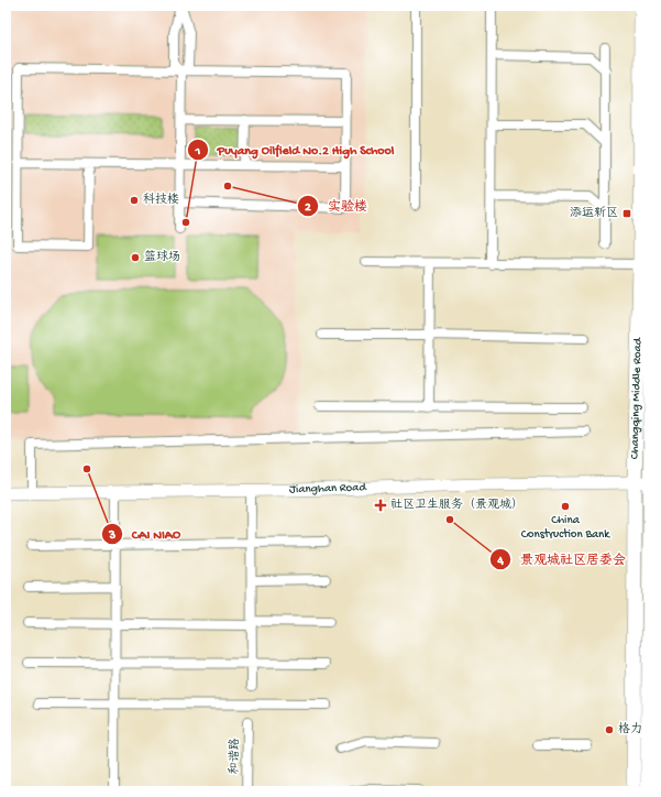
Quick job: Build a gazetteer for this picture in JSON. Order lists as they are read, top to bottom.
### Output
{
  "streets": {
    "main road": ["Changqing Middle Road"],
    "street": ["Jianghan Road", "和谐路"]
  },
  "crossings": [
    ["Changqing Middle Road", "Jianghan Road"]
  ],
  "places": {
    "other": [
      "实验楼",
      "科技楼",
      "Puyang Oilfield No.2 High School",
      "篮球场",
      "CAI NIAO",
      "China Construction Bank",
      "景观城社区居委会",
      "格力"
    ],
    "transit": ["添运新区"],
    "health": ["社区卫生服务（景观城）"]
  }
}
